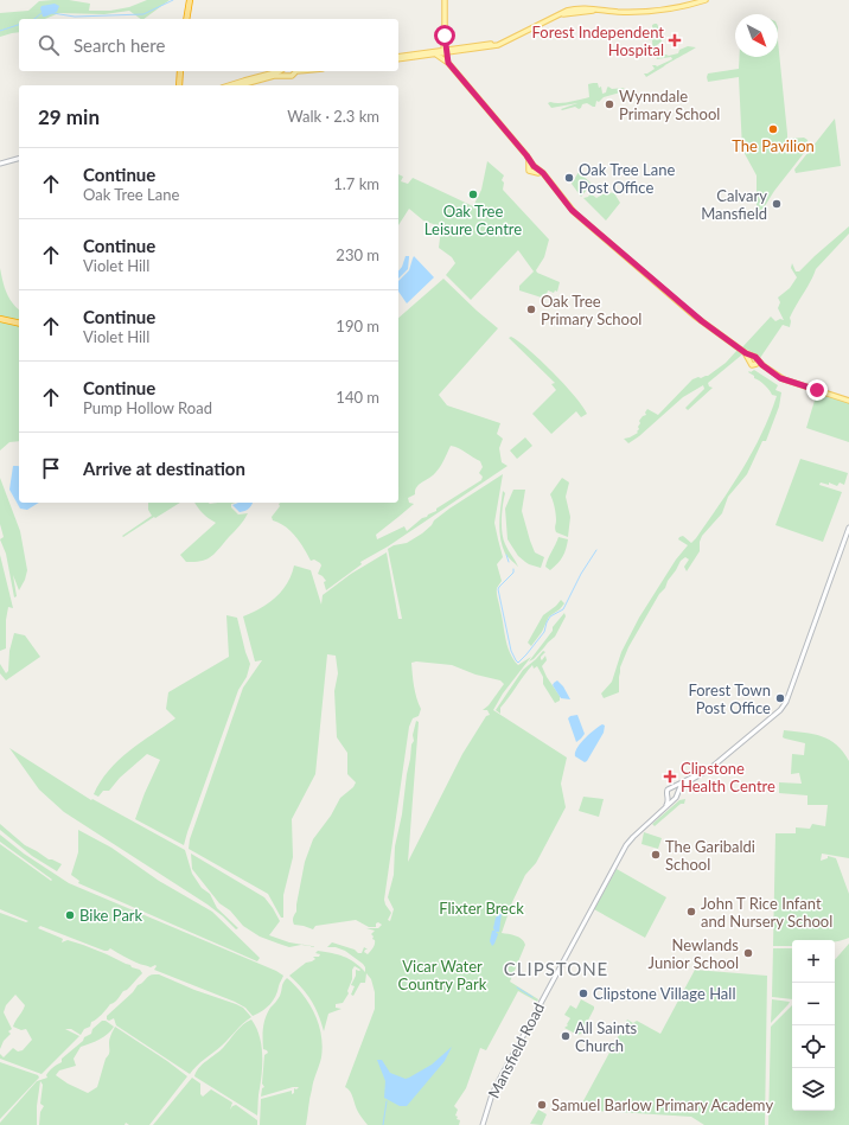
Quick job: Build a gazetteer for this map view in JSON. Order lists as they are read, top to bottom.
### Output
{
  "streets": {
    "main road": ["Mansfield Road"]
  },
  "districts": ["CLIPSTONE"],
  "parks": ["Flixter Breck", "Vicar Water Country Park"],
  "places": {
    "health": ["Forest Independent Hospital", "Clipstone Health Centre"],
    "other": [
      "Wynndale Primary School",
      "The Pavilion",
      "Oak Tree Lane Post Office",
      "Oak Tree Leisure Centre",
      "Calvary Mansfield",
      "Oak Tree Primary School",
      "Forest Town Post Office",
      "The Garibaldi School",
      "John T Rice Infant and Nursery School",
      "Bike Park",
      "Newlands Junior School",
      "Clipstone Village Hall",
      "All Saints Church",
      "Samuel Barlow Primary Academy"
    ]
  },
  "north": "bottom right",
  "page": {
    "search": "Search here",
    "heading": ["29 min", "Walk · 2.3 km"],
    "list": [
      ["Continue", "Oak Tree Lane", "1.7 km"],
      ["Continue", "Violet Hill", "230 m"],
      ["Continue", "Violet Hill", "190 m"],
      ["Continue", "Pump Hollow Road", "140 m"],
      "Arrive at destination"
    ],
    "map_buttons": ["+", "−"]
  }
}
